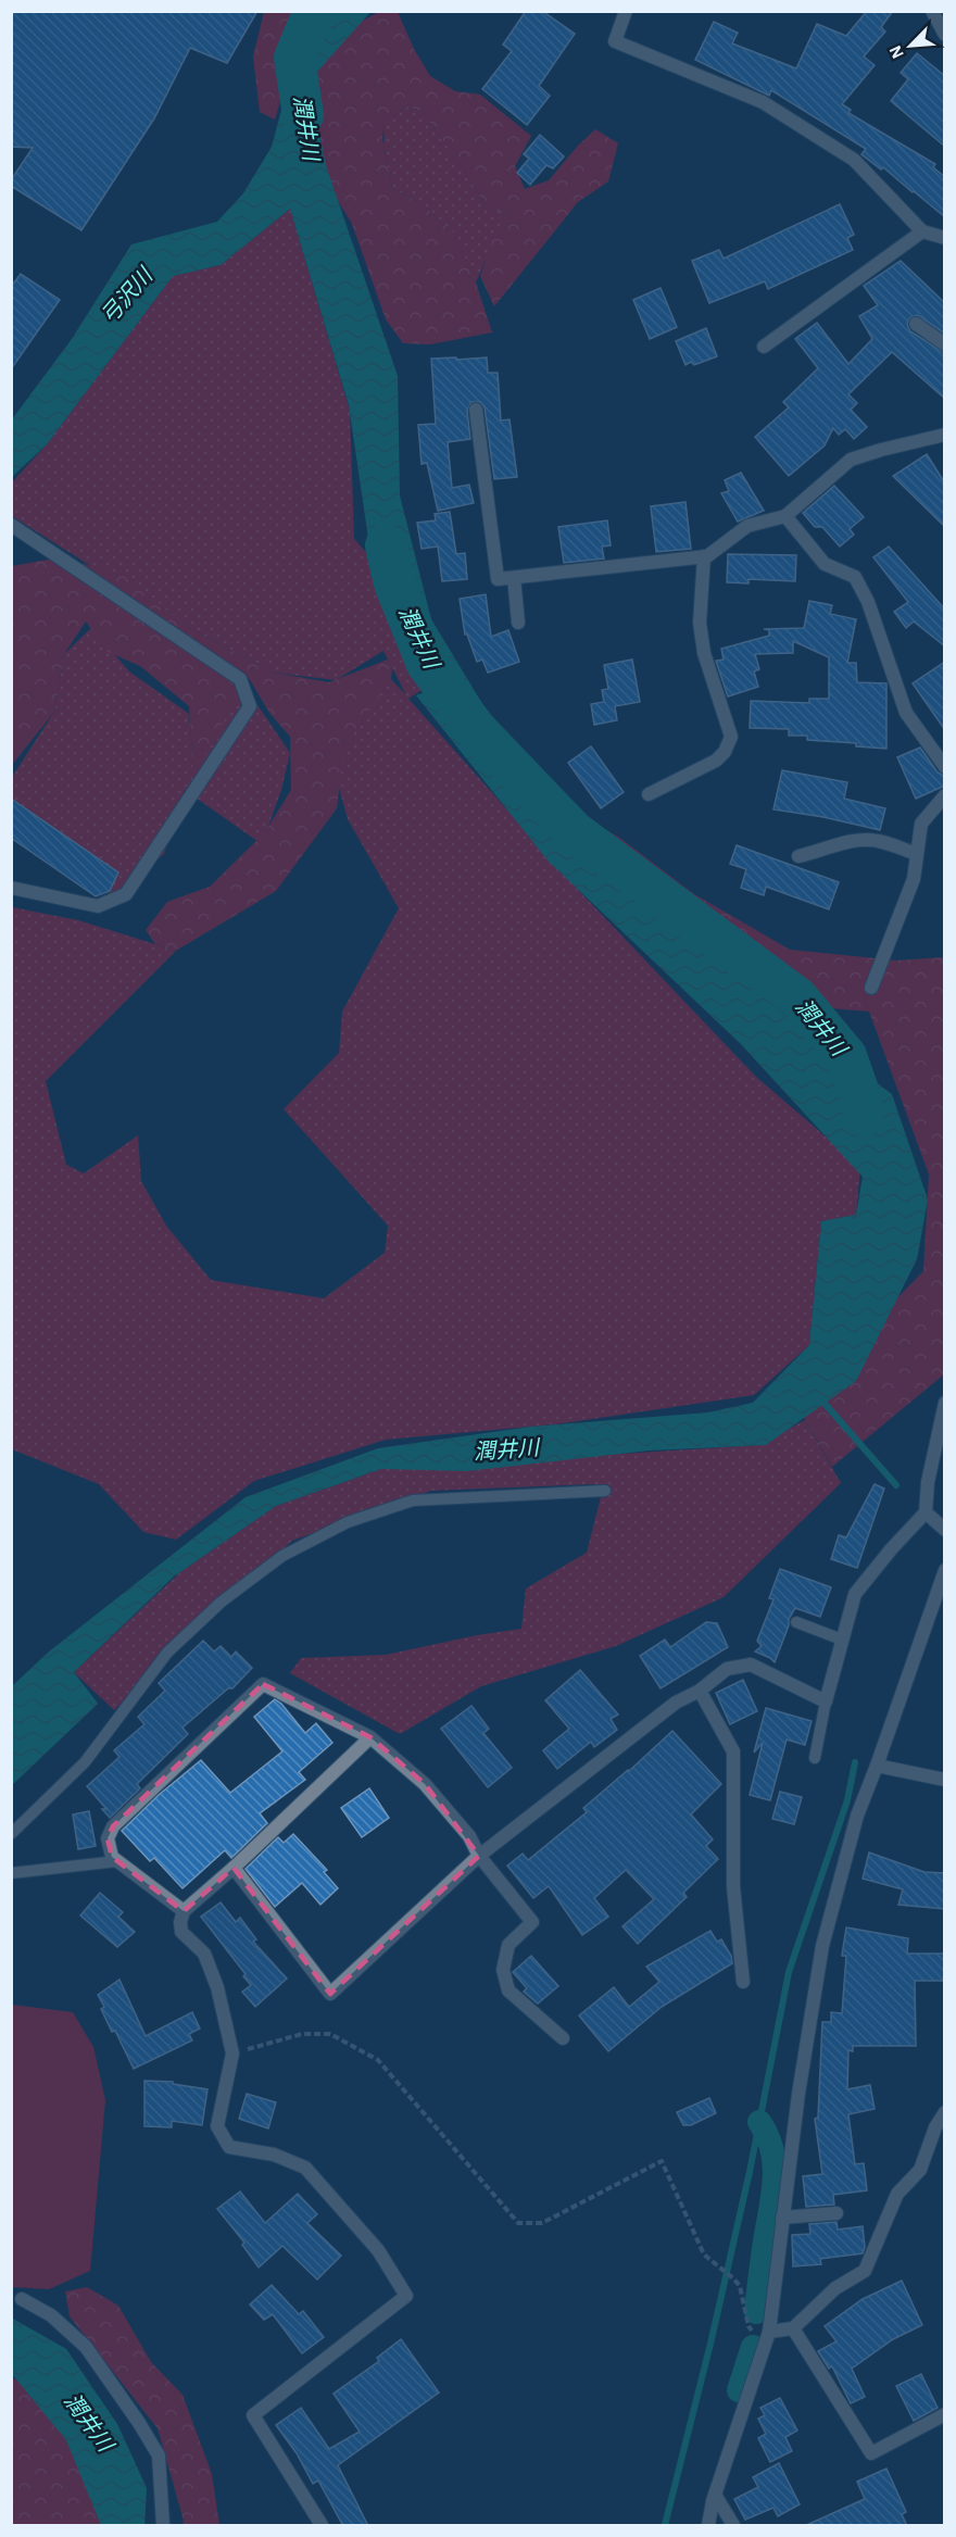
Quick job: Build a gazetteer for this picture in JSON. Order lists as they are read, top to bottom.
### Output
{
  "water": ["潤井川", "弓沢川"],
  "north": "bottom left"
}
